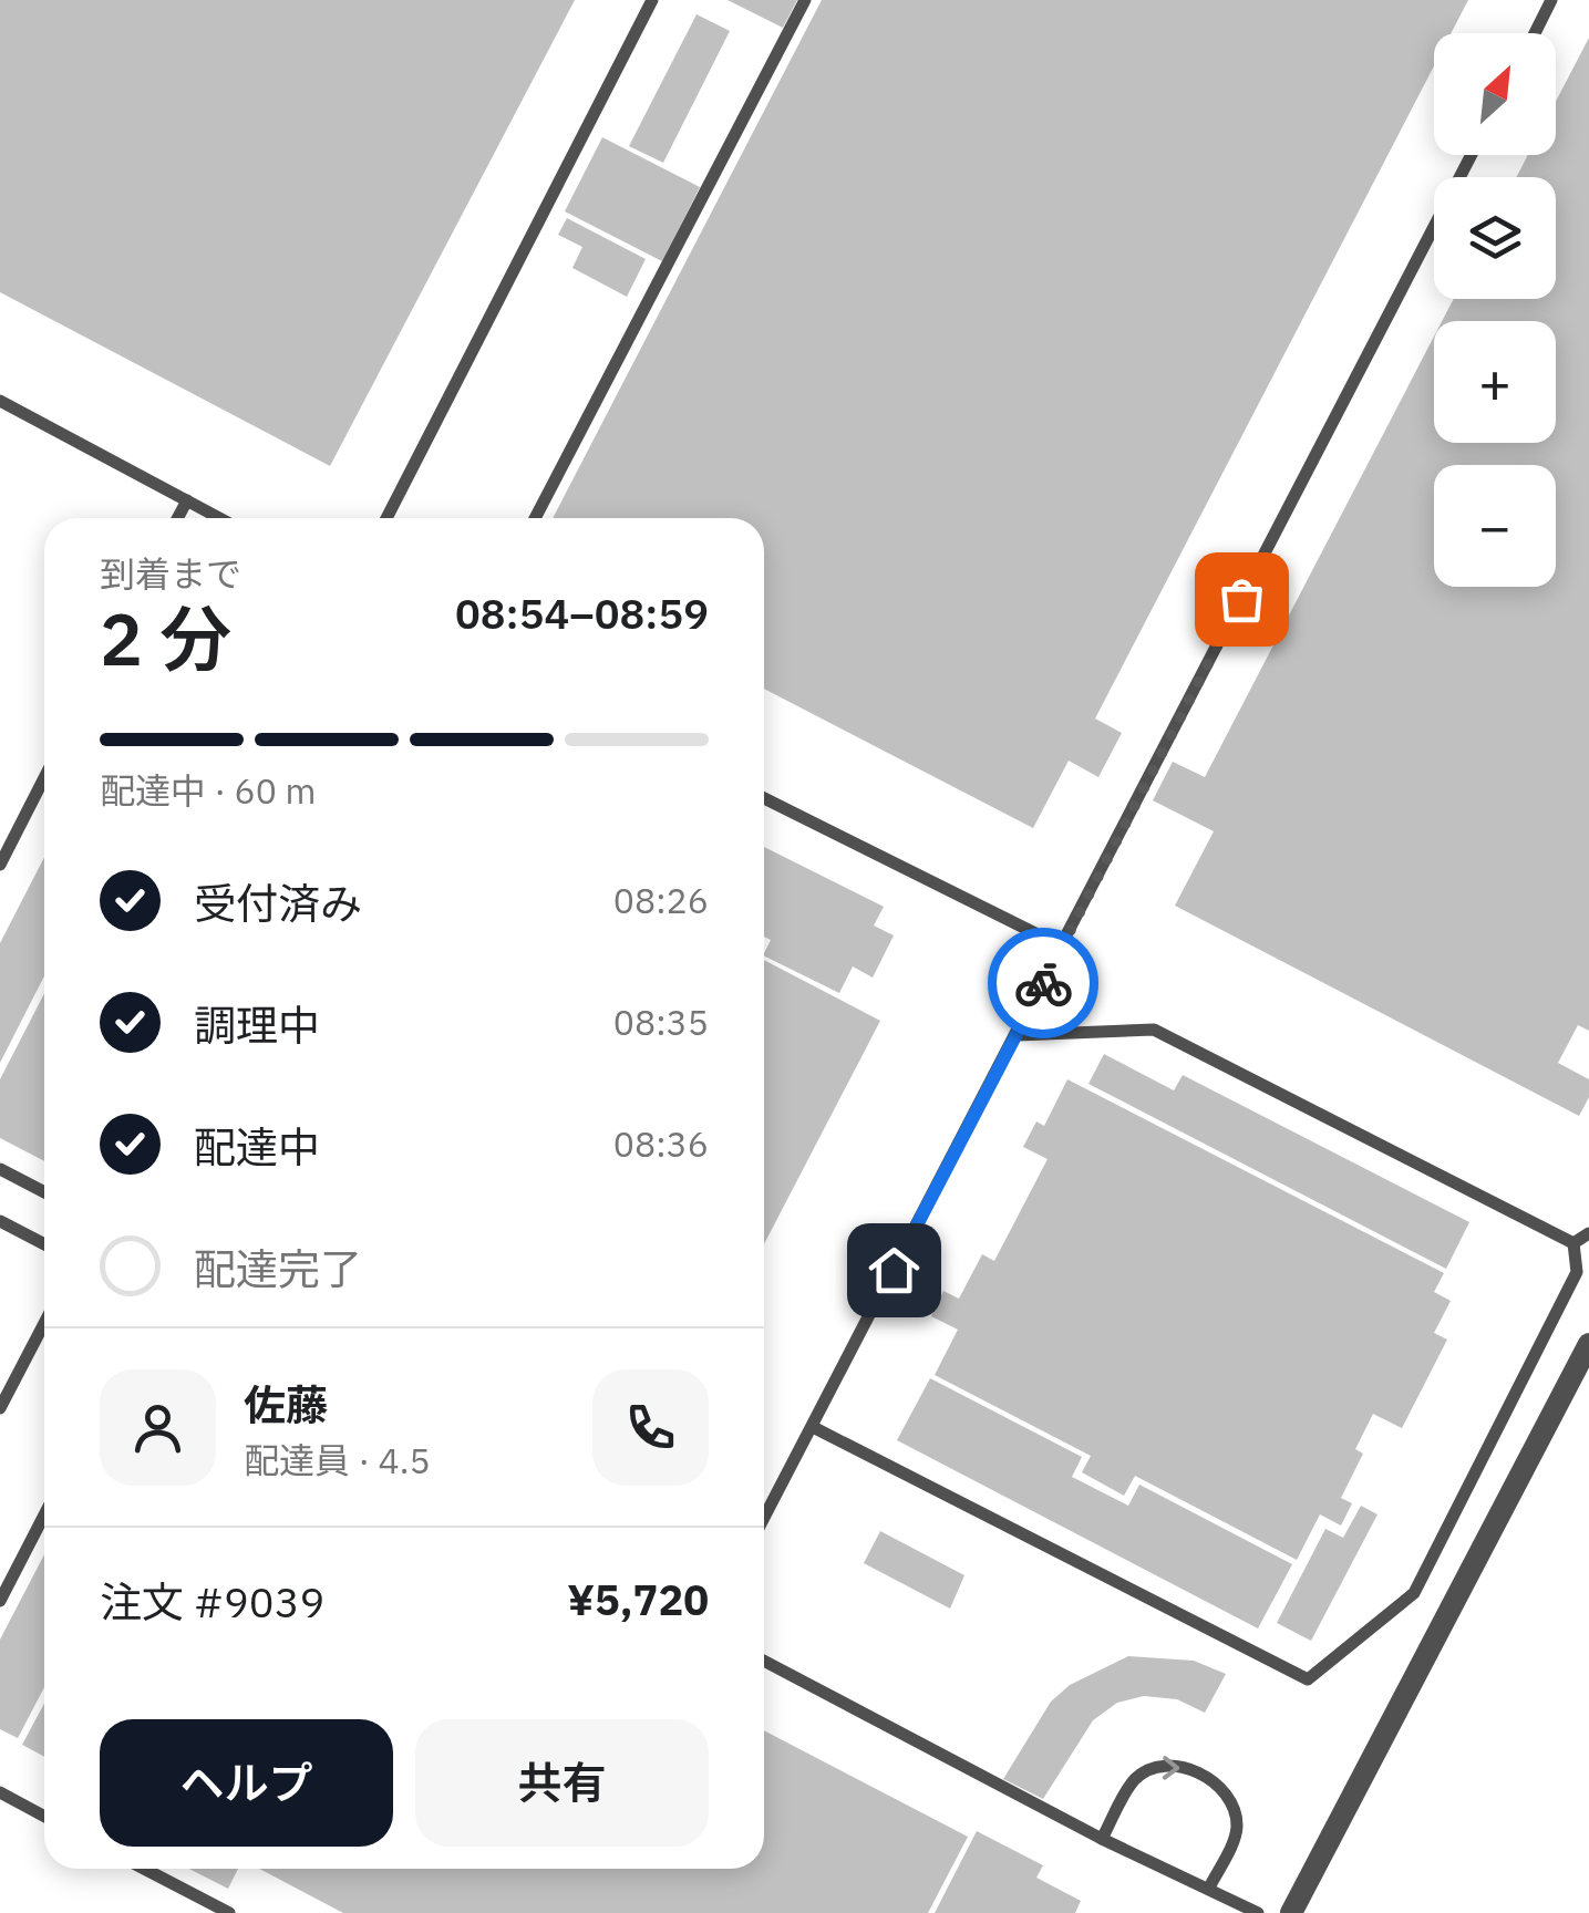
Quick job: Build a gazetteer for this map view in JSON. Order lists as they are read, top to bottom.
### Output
{
  "north": "top right",
  "page": {
    "map_buttons": ["+", "−"],
    "heading": ["2 分", "到着まで", "08:54–08:59"],
    "panel": [
      "佐藤",
      "配達員 · 4.5",
      "注文 #9039",
      "¥5,720"
    ],
    "bar": "配達中 · 60 m",
    "list": [
      ["受付済み", "08:26"],
      ["調理中", "08:35"],
      ["配達中", "08:36"],
      "配達完了"
    ],
    "buttons": ["ヘルプ", "共有"]
  }
}
